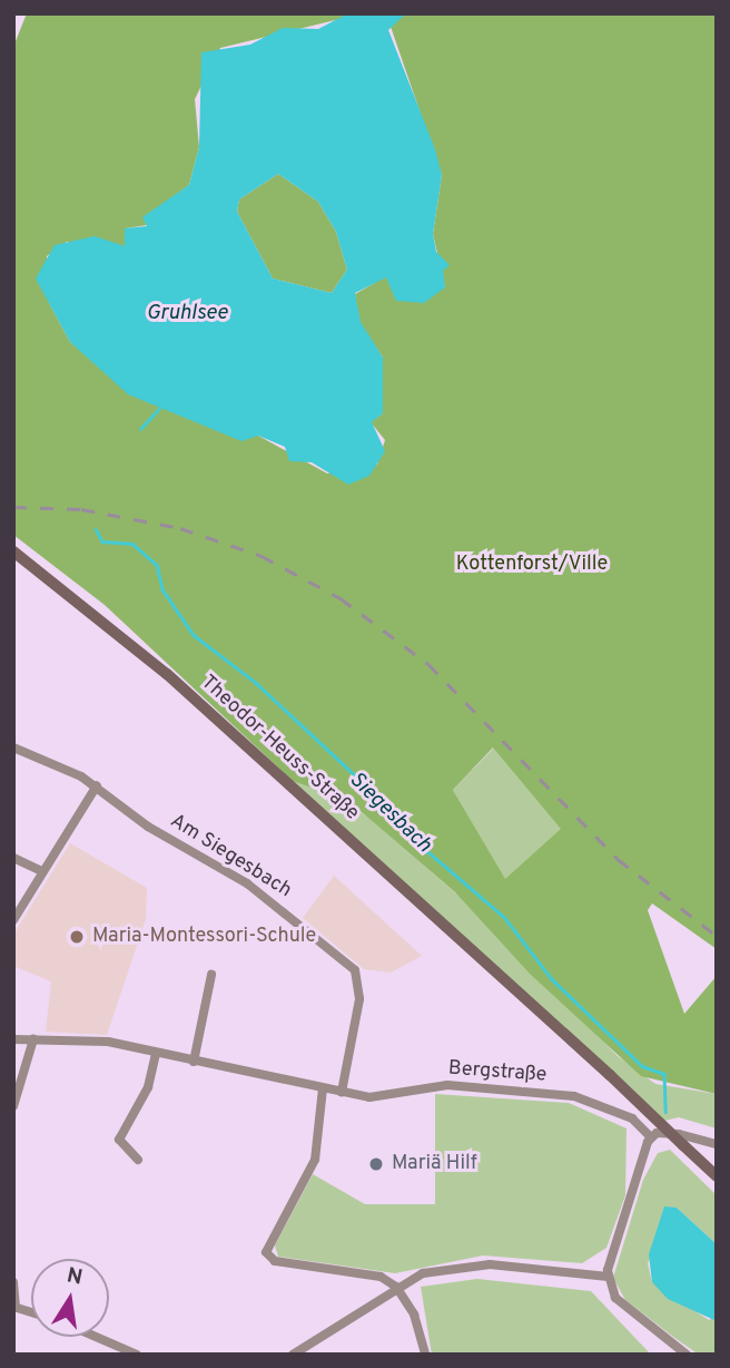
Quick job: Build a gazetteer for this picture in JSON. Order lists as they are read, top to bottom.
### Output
{
  "streets": {
    "main road": ["Theodor-Heuss-Straße"],
    "street": ["Am Siegesbach", "Bergstraße"]
  },
  "crossings": [
    ["Am Siegesbach", "Bergstraße"]
  ],
  "water": ["Gruhlsee", "Siegesbach"],
  "parks": ["Kottenforst/Ville"],
  "places": ["Maria-Montessori-Schule", "Mariä Hilf"],
  "north": "top"
}
